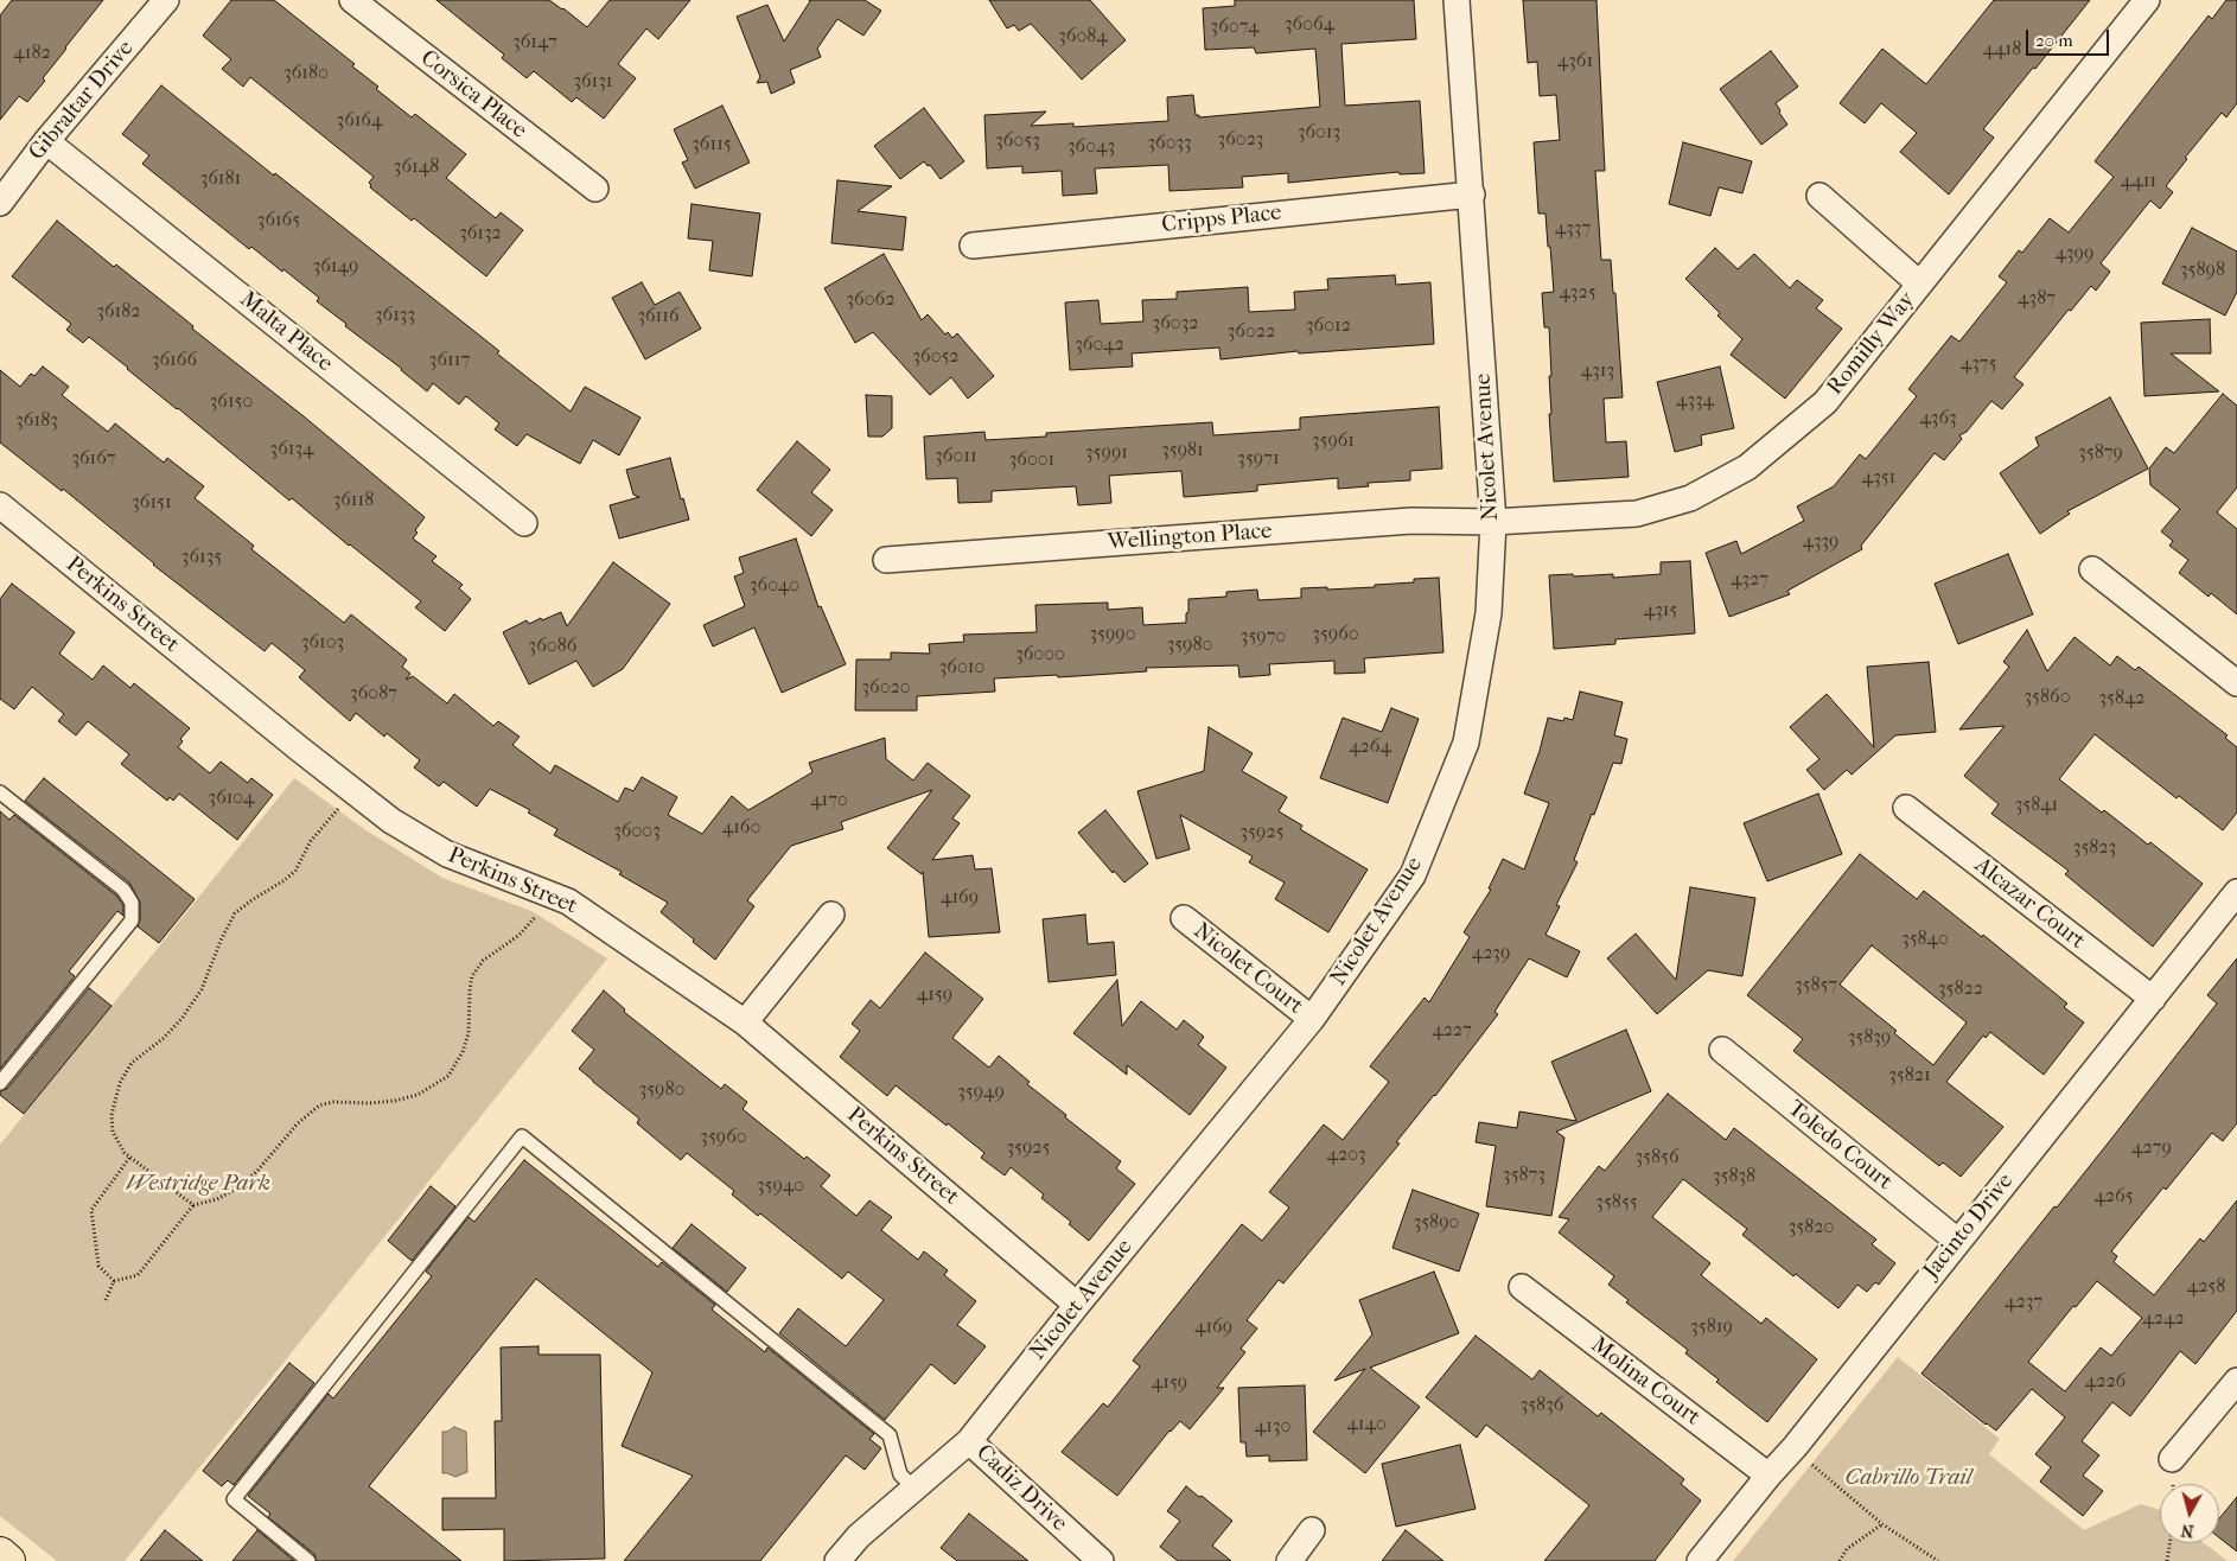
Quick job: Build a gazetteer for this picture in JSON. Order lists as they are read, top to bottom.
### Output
{
  "streets": {
    "street": [
      "Corsica Place",
      "Gibraltar Drive",
      "Cripps Place",
      "Malta Place",
      "Romilly Way",
      "Nicolet Avenue",
      "Wellington Place",
      "Perkins Street",
      "Alcazar Court",
      "Nicolet Court",
      "Toledo Court",
      "Jacinto Drive",
      "Molina Court",
      "Cadiz Drive"
    ]
  },
  "crossings": [
    ["Gibraltar Drive", "Malta Place"],
    ["Cripps Place", "Nicolet Avenue"],
    ["Romilly Way", "Nicolet Avenue"],
    ["Romilly Way", "Wellington Place"],
    ["Nicolet Avenue", "Wellington Place"],
    ["Nicolet Avenue", "Perkins Street"],
    ["Nicolet Avenue", "Nicolet Court"],
    ["Nicolet Avenue", "Cadiz Drive"],
    ["Alcazar Court", "Jacinto Drive"],
    ["Toledo Court", "Jacinto Drive"],
    ["Jacinto Drive", "Molina Court"]
  ],
  "parks": ["Westridge Park", "Cabrillo Trail"],
  "house_numbers": [
    "36064",
    "36074",
    "36084",
    "36147",
    "4418",
    "4182",
    "4361",
    "36180",
    "36131",
    "36164",
    "36013",
    "36023",
    "36053",
    "36033",
    "36115",
    "36043",
    "36148",
    "36181",
    "4411",
    "36165",
    "4337",
    "36132",
    "4399",
    "36149",
    "35898",
    "4325",
    "4387",
    "36062",
    "36182",
    "36133",
    "36116",
    "36032",
    "36012",
    "36022",
    "36042",
    "36052",
    "36166",
    "36117",
    "4375",
    "4313",
    "4334",
    "36150",
    "4363",
    "36183",
    "35961",
    "36134",
    "35981",
    "35991",
    "35879",
    "36011",
    "36167",
    "35971",
    "36001",
    "4351",
    "36118",
    "36151",
    "4339",
    "36135",
    "4327",
    "36040",
    "4315",
    "35990",
    "35960",
    "35970",
    "36103",
    "35980",
    "36086",
    "36000",
    "36010",
    "36020",
    "36087",
    "35860",
    "35842",
    "4264",
    "36104",
    "4170",
    "35841",
    "4160",
    "36003",
    "35925",
    "35823",
    "4169",
    "35840",
    "4239",
    "35857",
    "35822",
    "4159",
    "4227",
    "35839",
    "35821",
    "35980",
    "35949",
    "35960",
    "35925",
    "4279",
    "4203",
    "35856",
    "35873",
    "35838",
    "35940",
    "4265",
    "35855",
    "35890",
    "35820",
    "4258",
    "4237",
    "4242",
    "4169",
    "35819",
    "4226",
    "4159",
    "35836",
    "4140",
    "4130"
  ],
  "scale_bar": "20 m",
  "north": "bottom"
}
